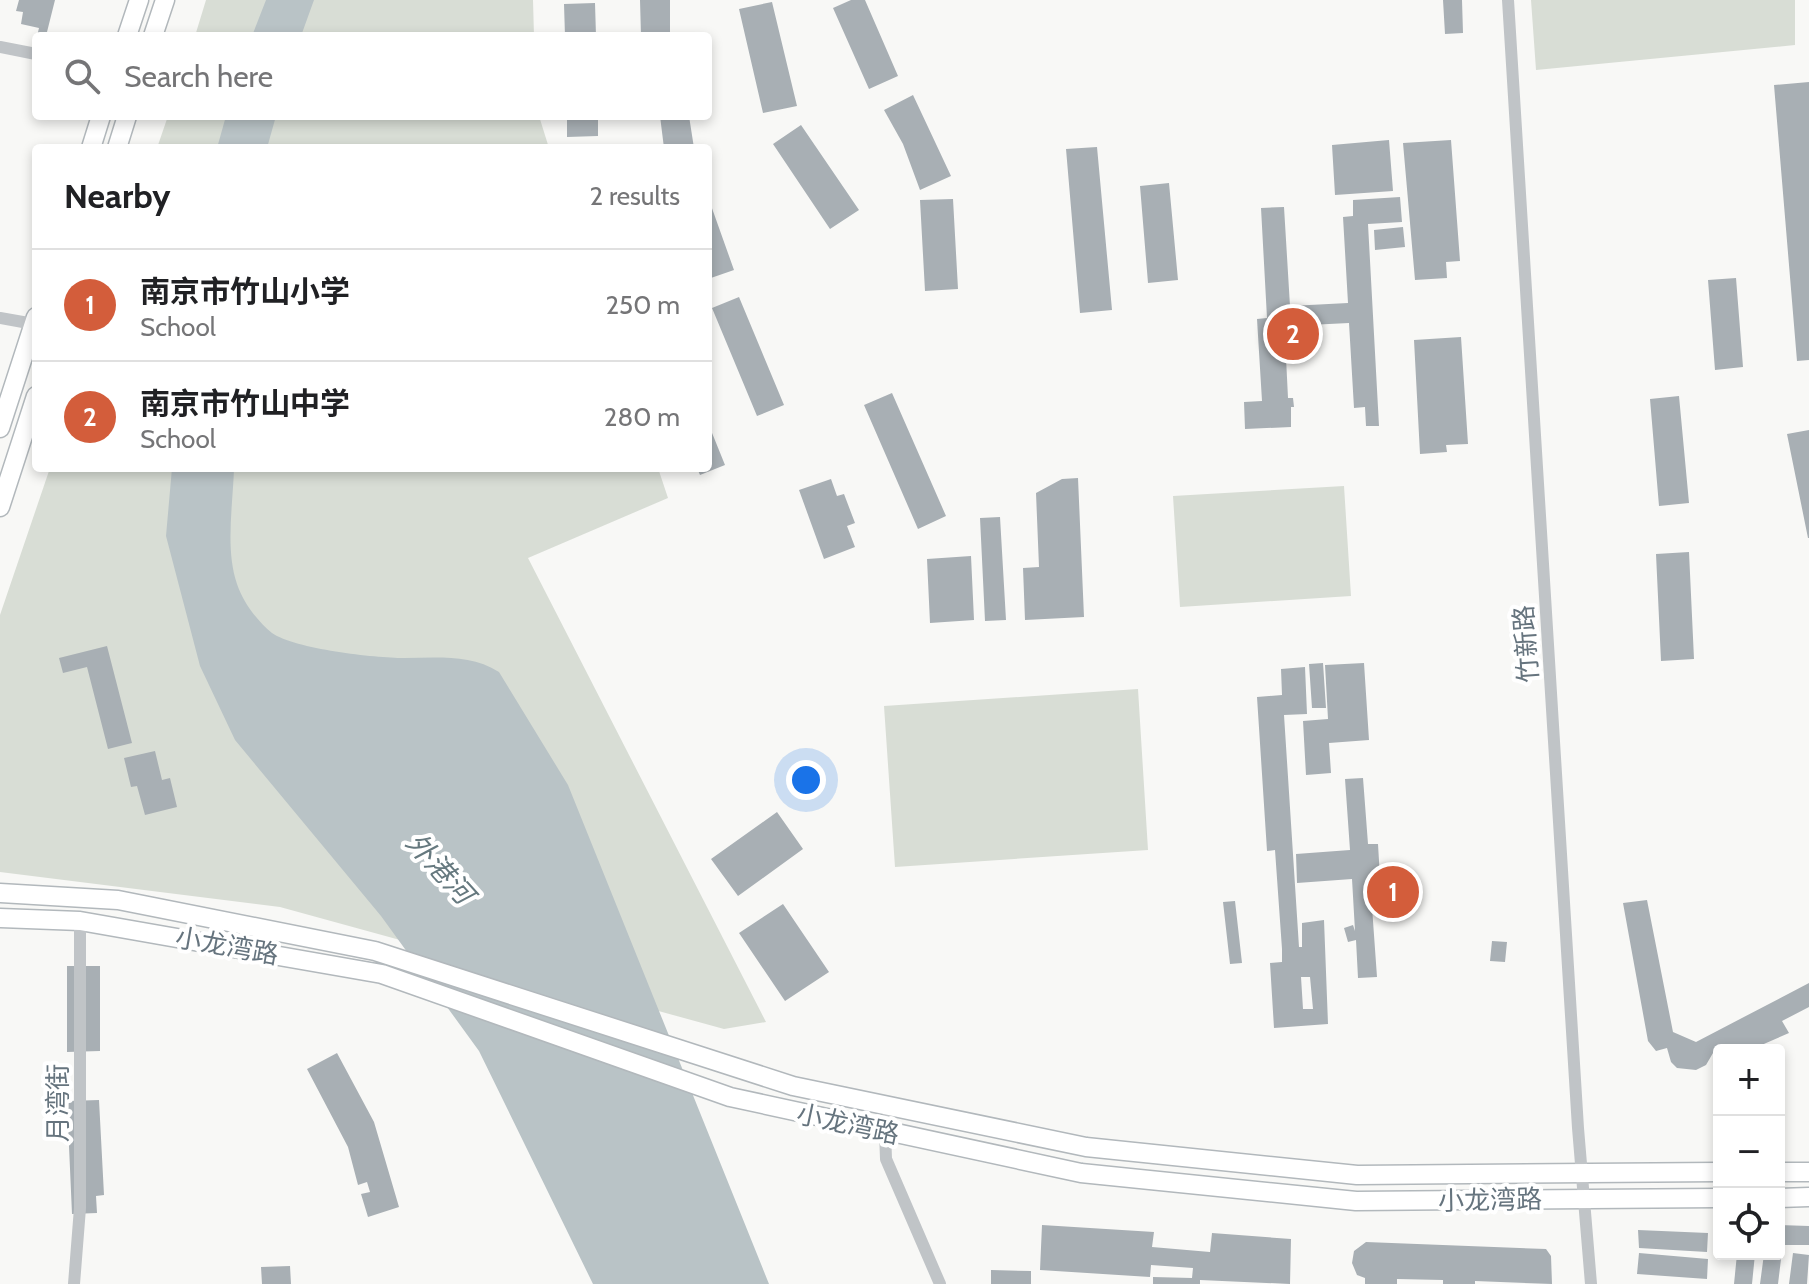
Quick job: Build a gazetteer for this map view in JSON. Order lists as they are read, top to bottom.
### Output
{
  "streets": {
    "main road": ["小龙湾路"],
    "street": ["竹新路", "月湾街"]
  },
  "crossings": [
    ["竹新路", "小龙湾路"],
    ["小龙湾路", "月湾街"]
  ],
  "water": ["外港河"],
  "page": {
    "search": "Search here",
    "heading": ["Nearby", "2 results"],
    "list": [
      {
        "mark": "1",
        "name": "南京市竹山小学",
        "note": "School",
        "value": "250 m"
      },
      {
        "mark": "2",
        "name": "南京市竹山中学",
        "note": "School",
        "value": "280 m"
      }
    ],
    "pins": ["2", "1"],
    "map_buttons": ["+", "−"]
  }
}
